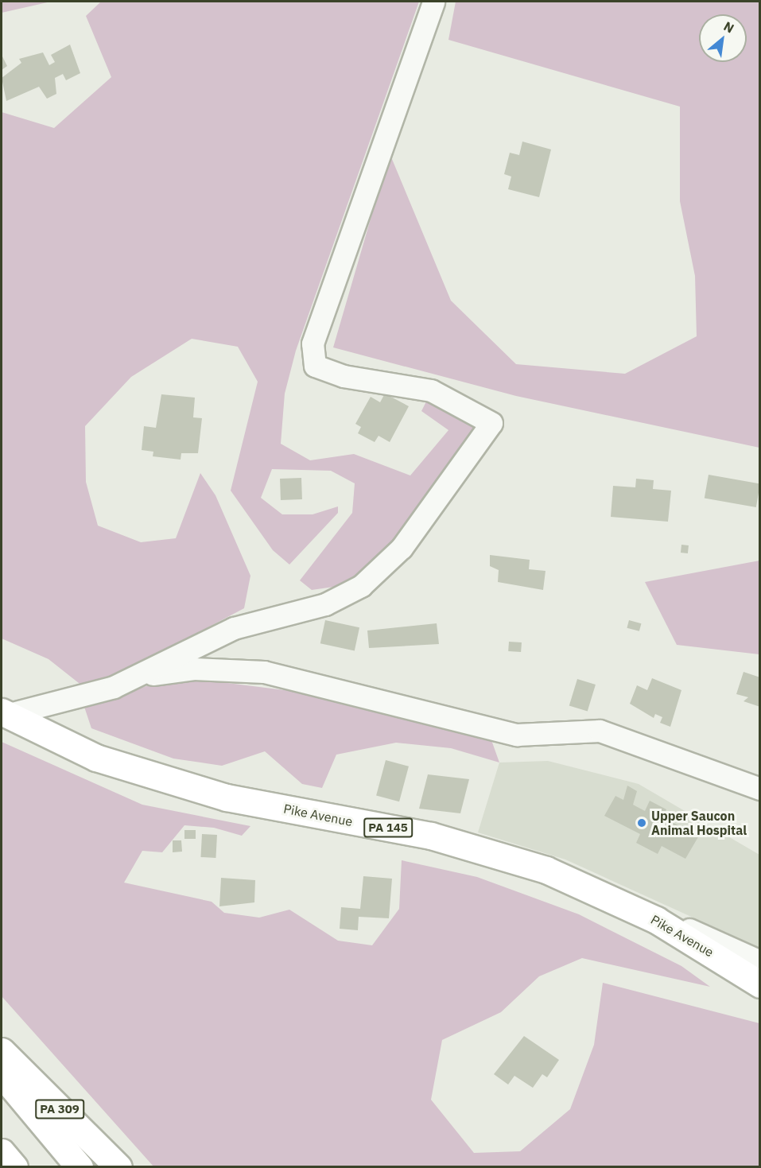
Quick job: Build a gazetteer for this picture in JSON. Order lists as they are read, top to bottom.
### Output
{
  "streets": {
    "main road": ["Pike Avenue", "PA 145", "PA 309"]
  },
  "places": ["Upper Saucon Animal Hospital"],
  "north": "top right"
}
